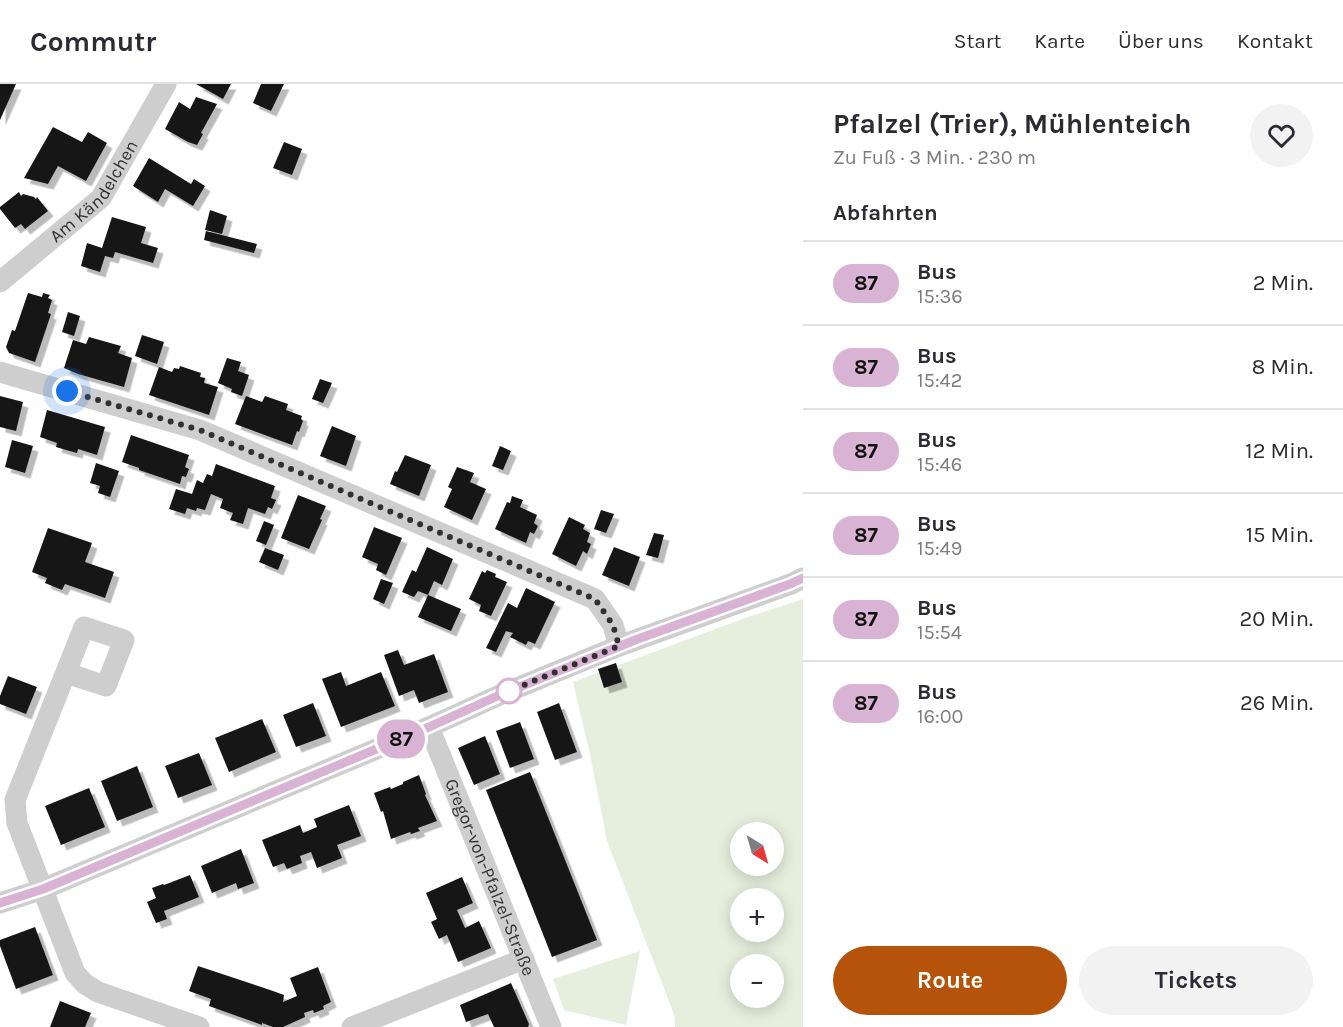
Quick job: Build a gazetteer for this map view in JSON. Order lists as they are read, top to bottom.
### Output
{
  "streets": {
    "street": ["Am Kändelchen", "Gregor-von-Pfalzel-Straße"]
  },
  "lines": ["bus line 87"],
  "north": "bottom right",
  "page": {
    "header": "Commutr",
    "nav": [
      "Start",
      "Karte",
      "Über uns",
      "Kontakt"
    ],
    "on_map": "87",
    "heading": [
      ["Pfalzel (Trier), Mühlenteich", "Zu Fuß · 3 Min. · 230 m"],
      "Abfahrten"
    ],
    "list": [
      {
        "mark": "87",
        "name": "Bus",
        "note": "15:36",
        "value": "2 Min."
      },
      {
        "mark": "87",
        "name": "Bus",
        "note": "15:42",
        "value": "8 Min."
      },
      {
        "mark": "87",
        "name": "Bus",
        "note": "15:46",
        "value": "12 Min."
      },
      {
        "mark": "87",
        "name": "Bus",
        "note": "15:49",
        "value": "15 Min."
      },
      {
        "mark": "87",
        "name": "Bus",
        "note": "15:54",
        "value": "20 Min."
      },
      {
        "mark": "87",
        "name": "Bus",
        "note": "16:00",
        "value": "26 Min."
      }
    ],
    "map_buttons": ["+", "−"],
    "buttons": ["Route", "Tickets"]
  }
}
